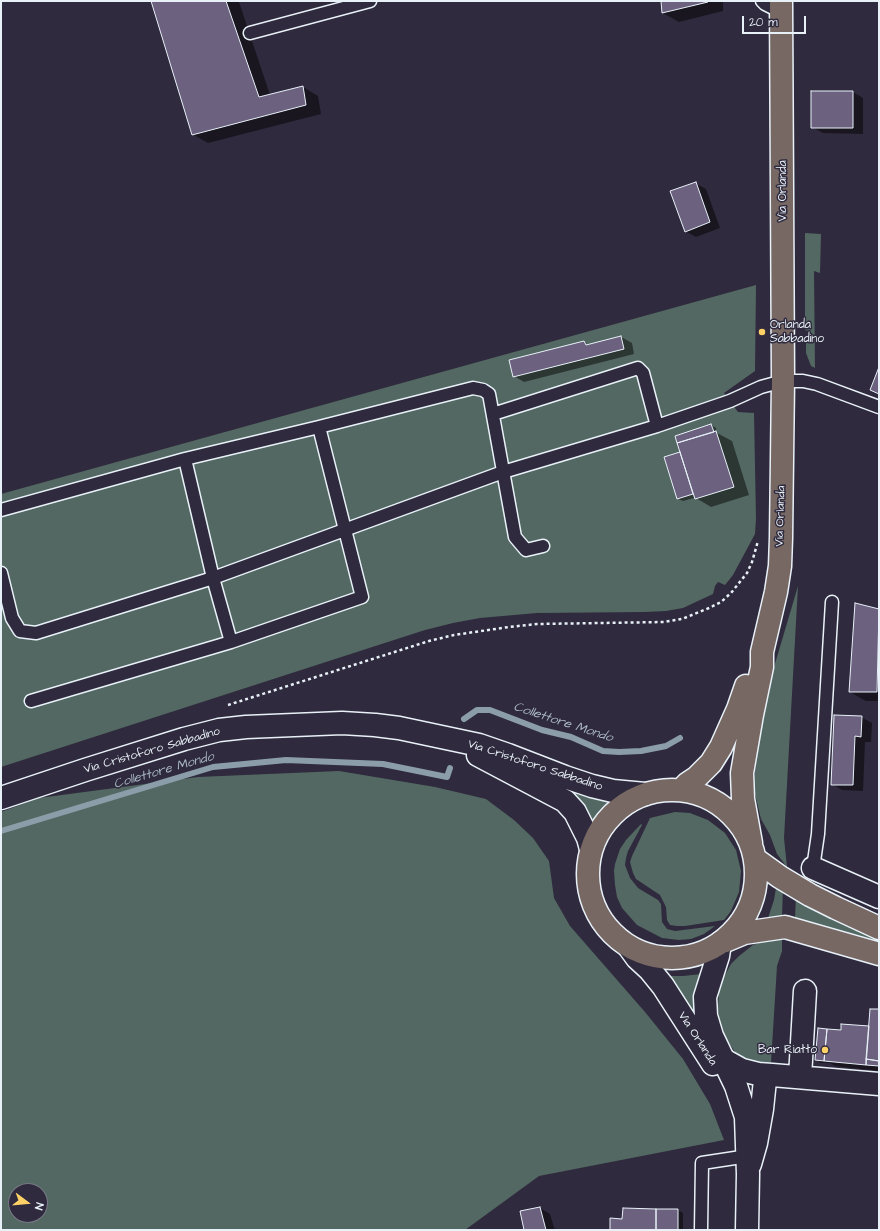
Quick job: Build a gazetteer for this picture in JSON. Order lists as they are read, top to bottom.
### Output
{
  "streets": {
    "main road": ["Via Orlanda"],
    "street": ["Via Cristoforo Sabbadino"]
  },
  "water": ["Collettore Mondo"],
  "places": ["Orlanda Sabbadino", "Bar Riatto"],
  "scale_bar": "20 m",
  "north": "right"
}
